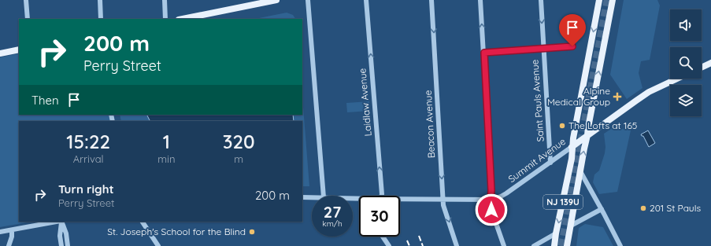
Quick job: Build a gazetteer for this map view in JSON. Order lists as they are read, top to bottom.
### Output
{
  "streets": {
    "main road": ["Summit Avenue", "NJ 139U"],
    "street": ["Saint Pauls Avenue", "Laidlaw Avenue", "Beacon Avenue"]
  },
  "crossings": [
    ["Saint Pauls Avenue", "Summit Avenue"],
    ["Beacon Avenue", "Summit Avenue"],
    ["Summit Avenue", "NJ 139U"]
  ],
  "one_way": ["Laidlaw Avenue", "Beacon Avenue"],
  "places": {
    "health": ["Alpine Medical Group"],
    "other": ["The Lofts at 165", "201 St Pauls", "St. Joseph's School for the Blind"]
  },
  "page": {
    "turn": ["200 m", "Perry Street"],
    "then": "Then",
    "eta": [
      "15:22",
      "Arrival",
      "1",
      "min",
      "320",
      "m"
    ],
    "list": [
      {
        "name": "Turn right",
        "note": "Perry Street",
        "value": "200 m"
      }
    ],
    "speed": "27 km/h",
    "limit": "30"
  }
}
